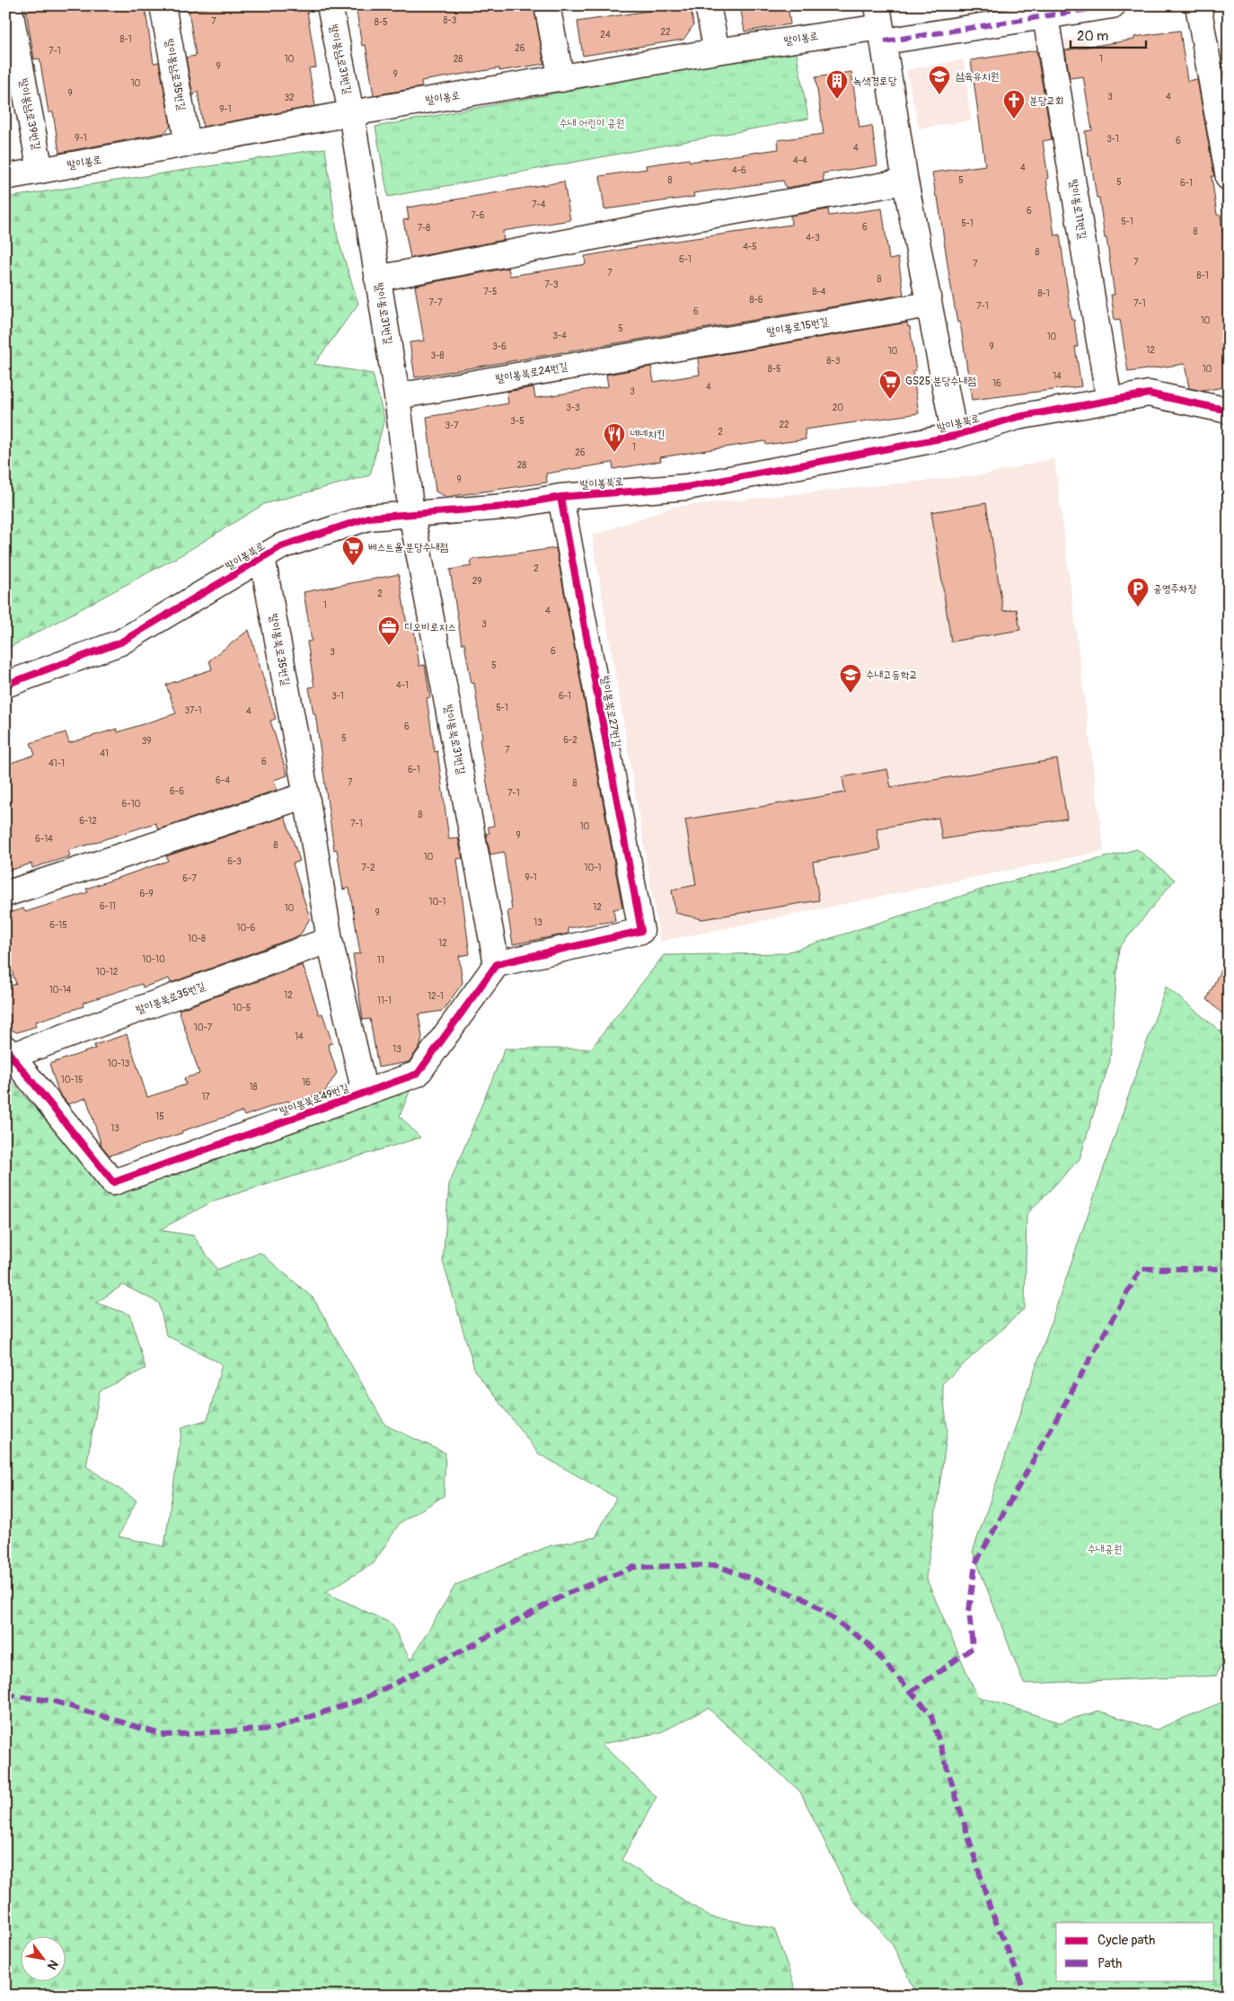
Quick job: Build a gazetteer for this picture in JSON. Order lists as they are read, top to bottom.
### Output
{
  "streets": {
    "street": [
      "발이봉로",
      "발이봉남로31번길",
      "발이봉남로35번길",
      "발이봉남로39번길",
      "발이봉로11번길",
      "발이봉로31번길",
      "발이봉로15번길",
      "발이봉북로24번길",
      "발이봉북로",
      "발이봉북로35번길",
      "발이봉북로27번길",
      "발이봉북로31번길",
      "발이봉북로49번길"
    ]
  },
  "crossings": [
    ["발이봉로", "발이봉남로31번길"],
    ["발이봉로", "발이봉남로35번길"],
    ["발이봉로", "발이봉남로39번길"],
    ["발이봉로", "발이봉로11번길"],
    ["발이봉로", "발이봉로31번길"],
    ["발이봉남로31번길", "발이봉로31번길"],
    ["발이봉로11번길", "발이봉북로"],
    ["발이봉로31번길", "발이봉북로24번길"],
    ["발이봉로31번길", "발이봉북로"],
    ["발이봉로31번길", "발이봉북로31번길"],
    ["발이봉로15번길", "발이봉북로24번길"],
    ["발이봉북로", "발이봉북로35번길"],
    ["발이봉북로", "발이봉북로27번길"],
    ["발이봉북로", "발이봉북로31번길"],
    ["발이봉북로35번길", "발이봉북로49번길"],
    ["발이봉북로27번길", "발이봉북로31번길"],
    ["발이봉북로27번길", "발이봉북로49번길"],
    ["발이봉북로31번길", "발이봉북로49번길"]
  ],
  "parks": ["수내 어린이 공원", "수내공원"],
  "places": {
    "school or university": ["삼육유치원", "수내고등학교"],
    "building": ["녹색경로당"],
    "church": ["분당교회"],
    "supermarket": ["GS25 분당수내점", "베스트올 분당수내점"],
    "restaurant": ["네네치킨"],
    "parking": ["공영주차장"],
    "office": ["디오비로지스"]
  },
  "house_numbers": [
    "8-3",
    "7",
    "8-5",
    "22",
    "24",
    "8-1",
    "26",
    "7-1",
    "10",
    "28",
    "1",
    "9",
    "9",
    "10",
    "9",
    "3",
    "4",
    "32",
    "9-1",
    "9-1",
    "3-1",
    "6",
    "4",
    "4-4",
    "4",
    "4-6",
    "8",
    "5",
    "5",
    "6-1",
    "7-4",
    "6",
    "7-6",
    "5-1",
    "5-1",
    "6",
    "7-8",
    "8",
    "4-3",
    "4-5",
    "8",
    "6-1",
    "7",
    "7",
    "7",
    "8-1",
    "8",
    "7-3",
    "7-5",
    "8-4",
    "8-1",
    "8-6",
    "7-7",
    "7-1",
    "7-1",
    "6",
    "10",
    "5",
    "3-4",
    "10",
    "3-6",
    "9",
    "12",
    "10",
    "3-8",
    "8-3",
    "8-5",
    "10",
    "14",
    "16",
    "4",
    "3",
    "3-3",
    "20",
    "3-5",
    "22",
    "3-7",
    "2",
    "1",
    "26",
    "28",
    "9",
    "2",
    "29",
    "2",
    "1",
    "4",
    "3",
    "6",
    "3",
    "5",
    "4-1",
    "3-1",
    "6-1",
    "5-1",
    "37-1",
    "4",
    "6",
    "5",
    "6-2",
    "39",
    "7",
    "41",
    "6",
    "41-1",
    "6-1",
    "6-4",
    "7",
    "8",
    "6-6",
    "7-1",
    "6-10",
    "8",
    "6-12",
    "7-1",
    "10",
    "9",
    "6-14",
    "8",
    "10",
    "6-3",
    "7-2",
    "10-1",
    "9-1",
    "6-7",
    "6-9",
    "10-1",
    "6-11",
    "12",
    "10",
    "9",
    "13",
    "6-15",
    "10-6",
    "10-8",
    "12",
    "10-10",
    "11",
    "10-12",
    "10-14",
    "12",
    "12-1",
    "11-1",
    "10-5",
    "10-7",
    "14",
    "13",
    "10-13",
    "10-15",
    "16",
    "18",
    "17",
    "15",
    "13"
  ],
  "legend": ["Cycle path", "Path"],
  "scale_bar": "20 m",
  "north": "bottom right"
}
